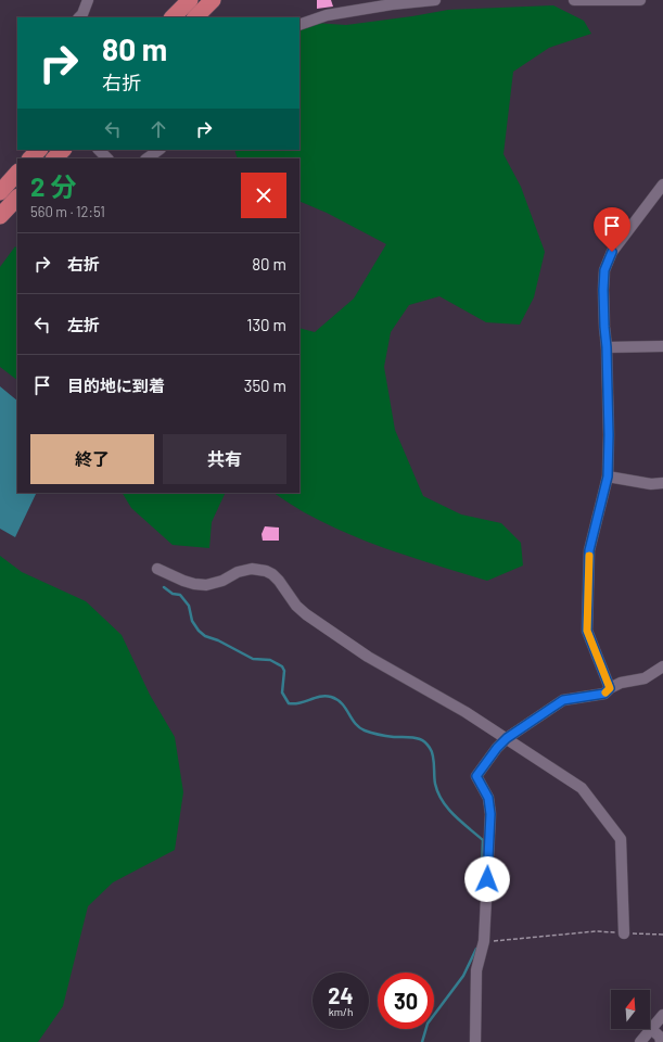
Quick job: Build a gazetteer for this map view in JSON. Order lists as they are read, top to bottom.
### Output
{
  "north": "top",
  "page": {
    "turn": ["80 m", "右折"],
    "heading": ["2 分", "560 m · 12:51"],
    "list": [
      {
        "name": "右折",
        "value": "80 m"
      },
      {
        "name": "左折",
        "value": "130 m"
      },
      {
        "name": "目的地に到着",
        "value": "350 m"
      }
    ],
    "buttons": ["終了", "共有"],
    "speed": "24 km/h",
    "limit": "30"
  }
}
